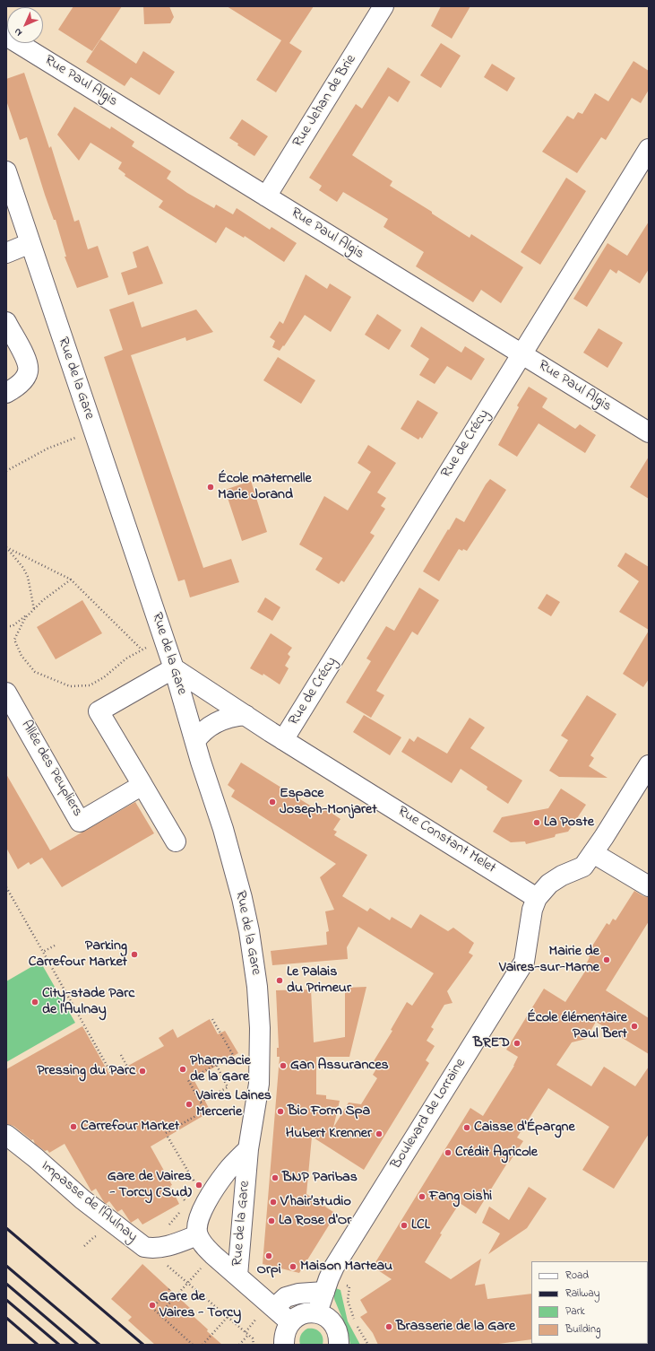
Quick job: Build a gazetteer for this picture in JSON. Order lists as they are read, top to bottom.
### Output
{
  "streets": {
    "street": [
      "Rue Paul Algis",
      "Rue Jehan de Brie",
      "Rue de la Gare",
      "Rue de Crécy",
      "Allée des Peupliers",
      "Rue Constant Melet",
      "Boulevard de Lorraine",
      "Impasse de l'Aulnay"
    ]
  },
  "crossings": [
    ["Rue Paul Algis", "Rue Jehan de Brie"],
    ["Rue Paul Algis", "Rue de Crécy"],
    ["Rue de la Gare", "Rue Constant Melet"],
    ["Rue de la Gare", "Impasse de l'Aulnay"],
    ["Rue de Crécy", "Rue Constant Melet"],
    ["Rue Constant Melet", "Boulevard de Lorraine"]
  ],
  "places": [
    "École maternelle Marie Jorand",
    "Espace Joseph-Monjaret",
    "La Poste",
    "Parking Carrefour Market",
    "Mairie de Vaires-sur-Marne",
    "Le Palais du Primeur",
    "City-stade Parc de l'Aulnay",
    "École élémentaire Paul Bert",
    "BRED",
    "Gan Assurances",
    "Pharmacie de la Gare",
    "Pressing du Parc",
    "Vaires Laines Mercerie",
    "Bio Form Spa",
    "Carrefour Market",
    "Caisse d'Épargne",
    "Hubert Krenner",
    "Crédit Agricole",
    "BNP Paribas",
    "Gare de Vaires - Torcy (Sud)",
    "Fang Oishi",
    "V’hair’studio",
    "La Rose d'Or",
    "LCL",
    "Orpi",
    "Maison Marteau",
    "Gare de Vaires - Torcy",
    "Brasserie de la Gare"
  ],
  "legend": [
    "Road",
    "Railway",
    "Park",
    "Building"
  ],
  "north": "bottom left"
}
